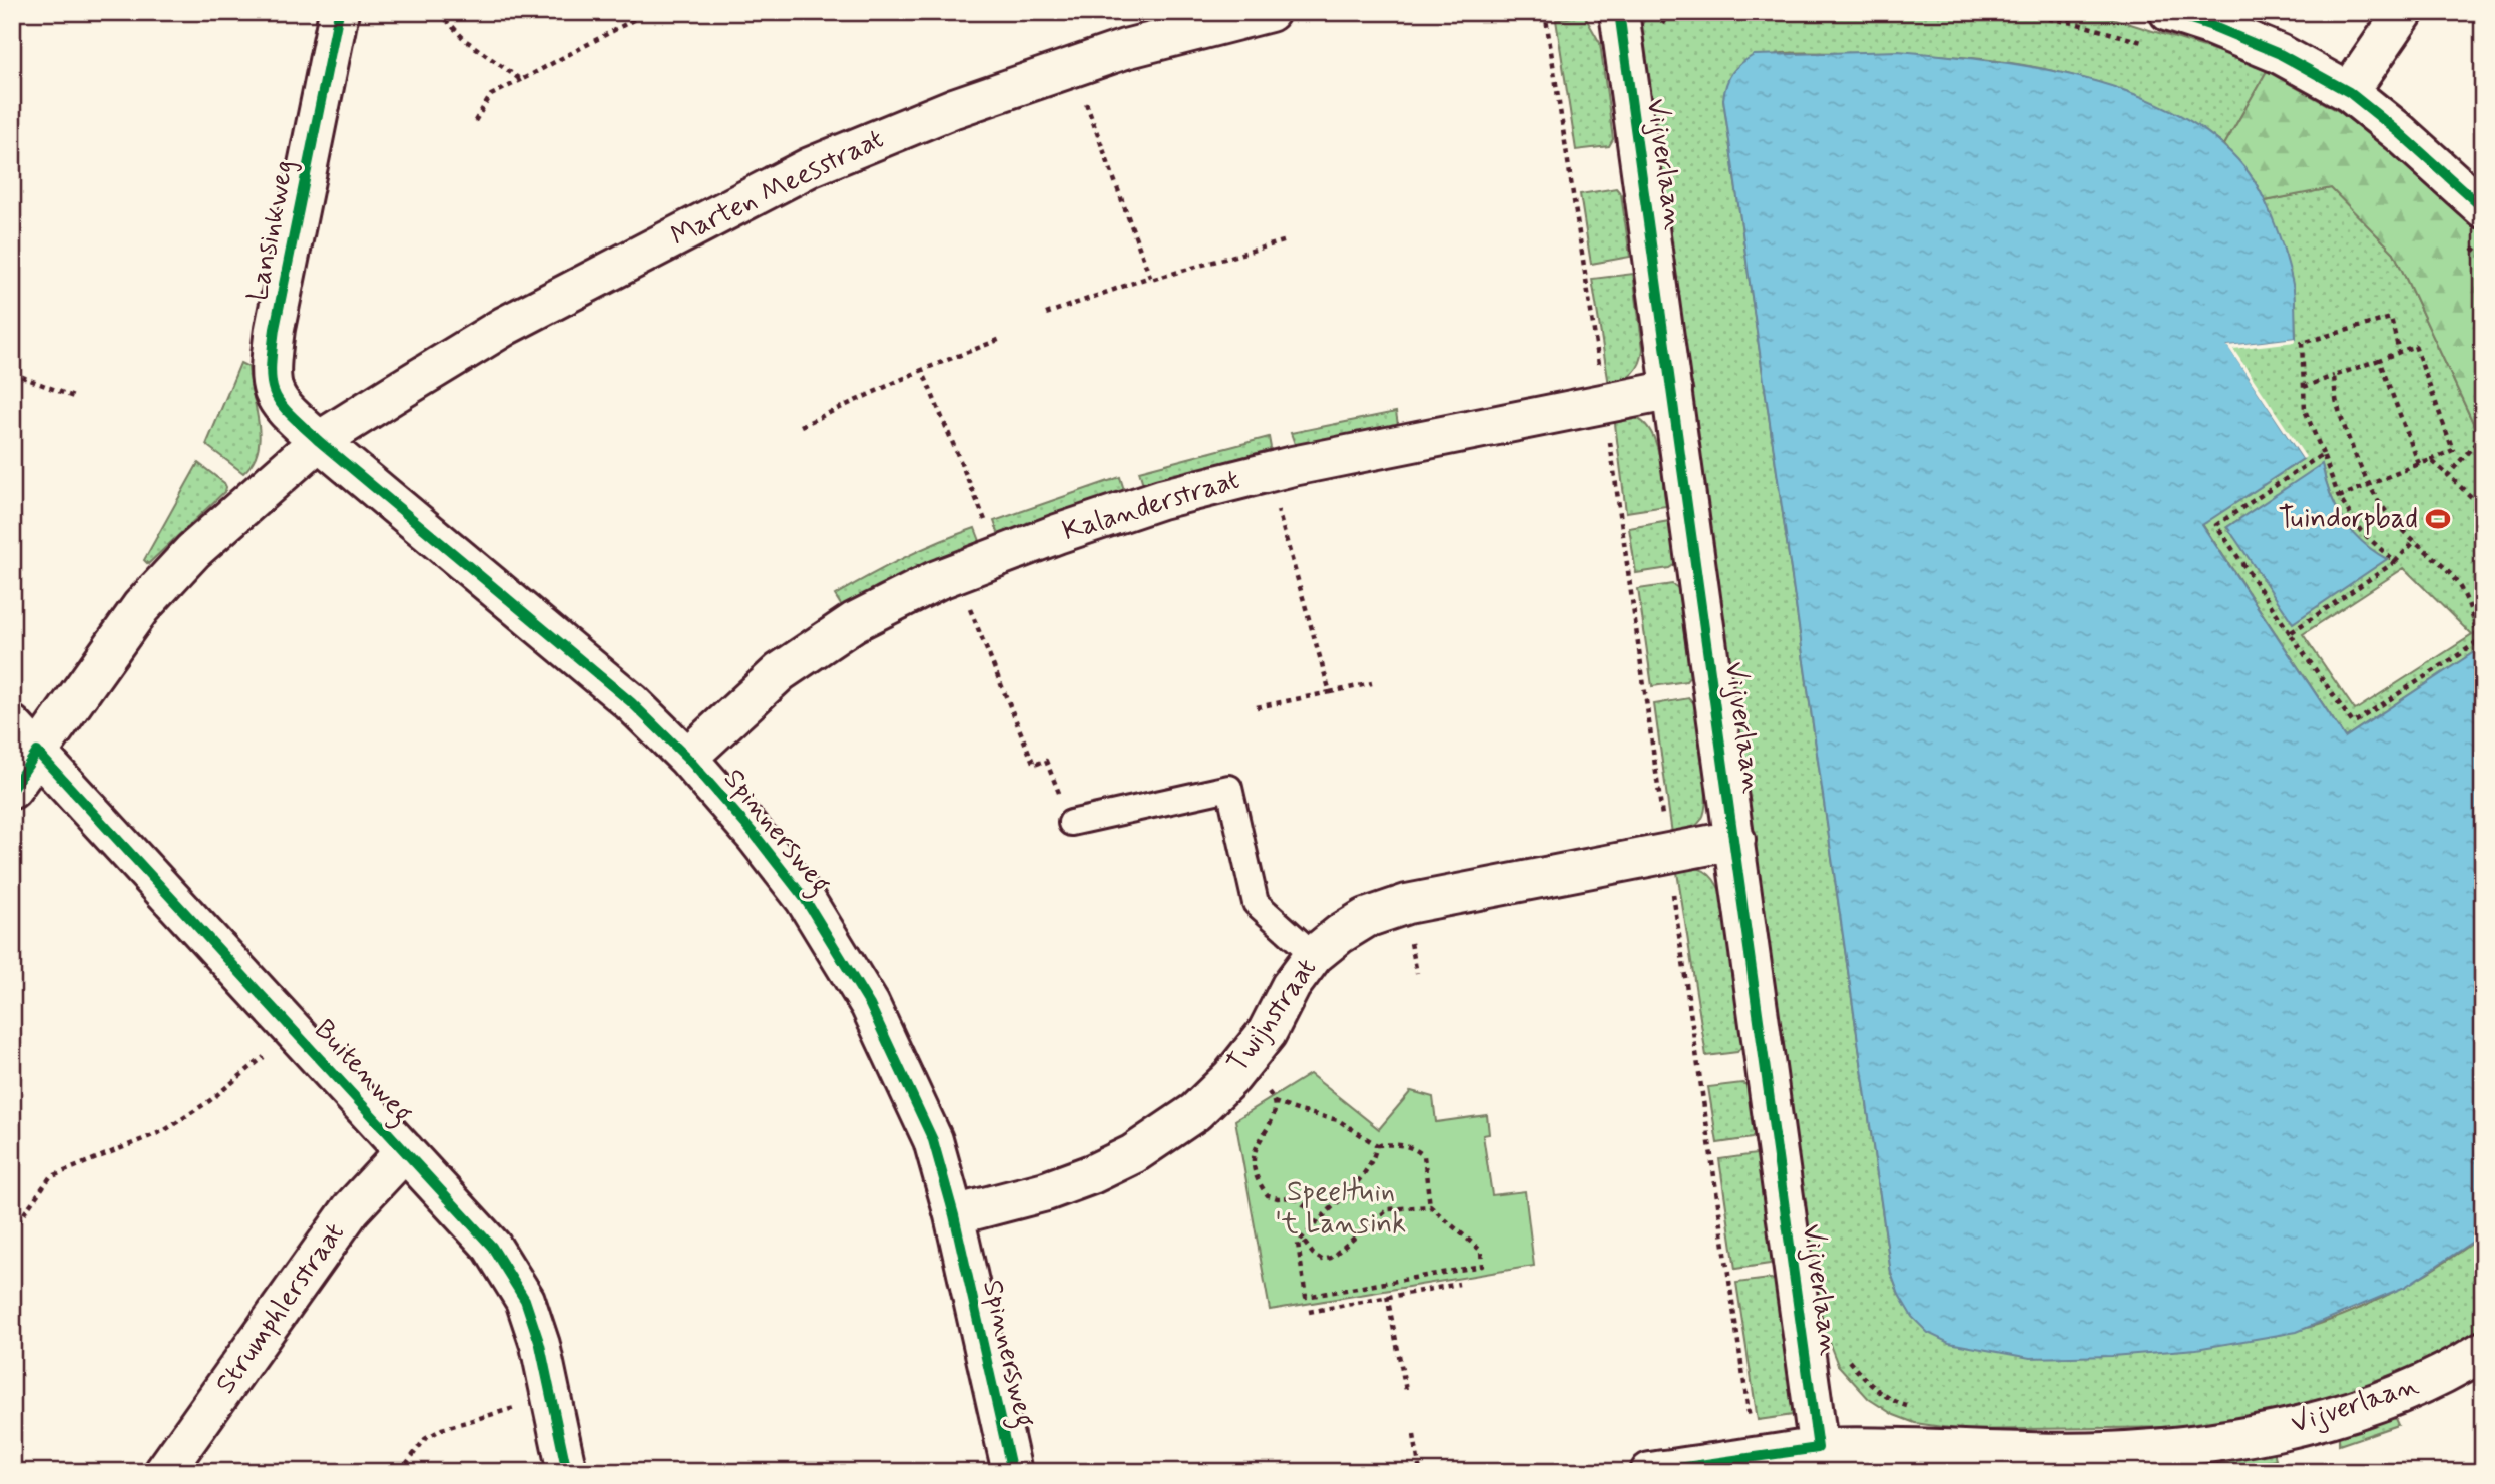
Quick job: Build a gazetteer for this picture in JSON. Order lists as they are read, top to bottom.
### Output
{
  "streets": {
    "street": [
      "Vijverlaan",
      "Marten Meesstraat",
      "Lansinkweg",
      "Kalanderstraat",
      "Spinnersweg",
      "Twijnstraat",
      "Buitenweg",
      "Strumphlerstraat"
    ]
  },
  "crossings": [
    ["Vijverlaan", "Kalanderstraat"],
    ["Vijverlaan", "Twijnstraat"],
    ["Marten Meesstraat", "Lansinkweg"],
    ["Marten Meesstraat", "Spinnersweg"],
    ["Lansinkweg", "Spinnersweg"],
    ["Kalanderstraat", "Spinnersweg"],
    ["Spinnersweg", "Twijnstraat"],
    ["Buitenweg", "Strumphlerstraat"]
  ],
  "parks": ["Speeltuin 't Lansink"],
  "places": {
    "sports": ["Tuindorpbad"]
  }
}
